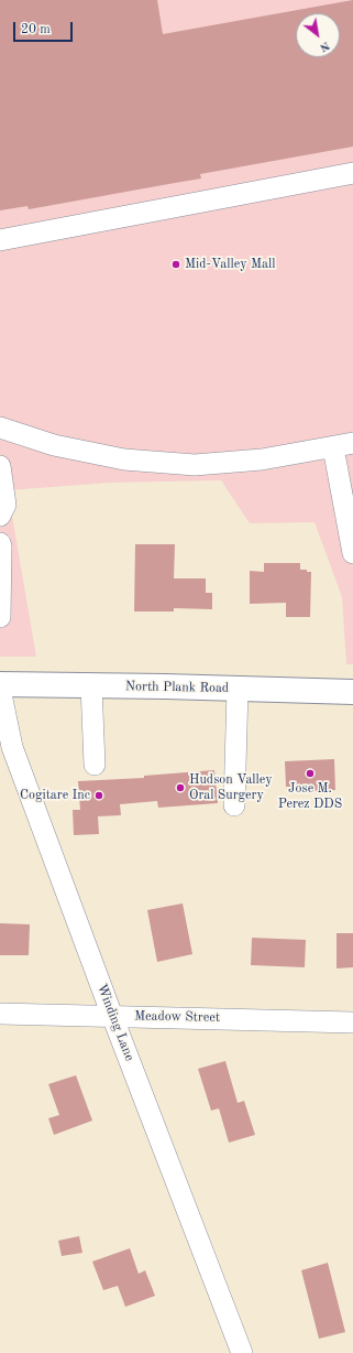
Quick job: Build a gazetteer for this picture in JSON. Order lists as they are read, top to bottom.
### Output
{
  "streets": {
    "main road": ["North Plank Road"],
    "street": ["Meadow Street", "Winding Lane"]
  },
  "crossings": [
    ["Meadow Street", "Winding Lane"]
  ],
  "places": [
    "Mid-Valley Mall",
    "Jose M. Perez DDS",
    "Hudson Valley Oral Surgery",
    "Cogitare Inc"
  ],
  "scale_bar": "20 m",
  "north": "bottom right"
}
